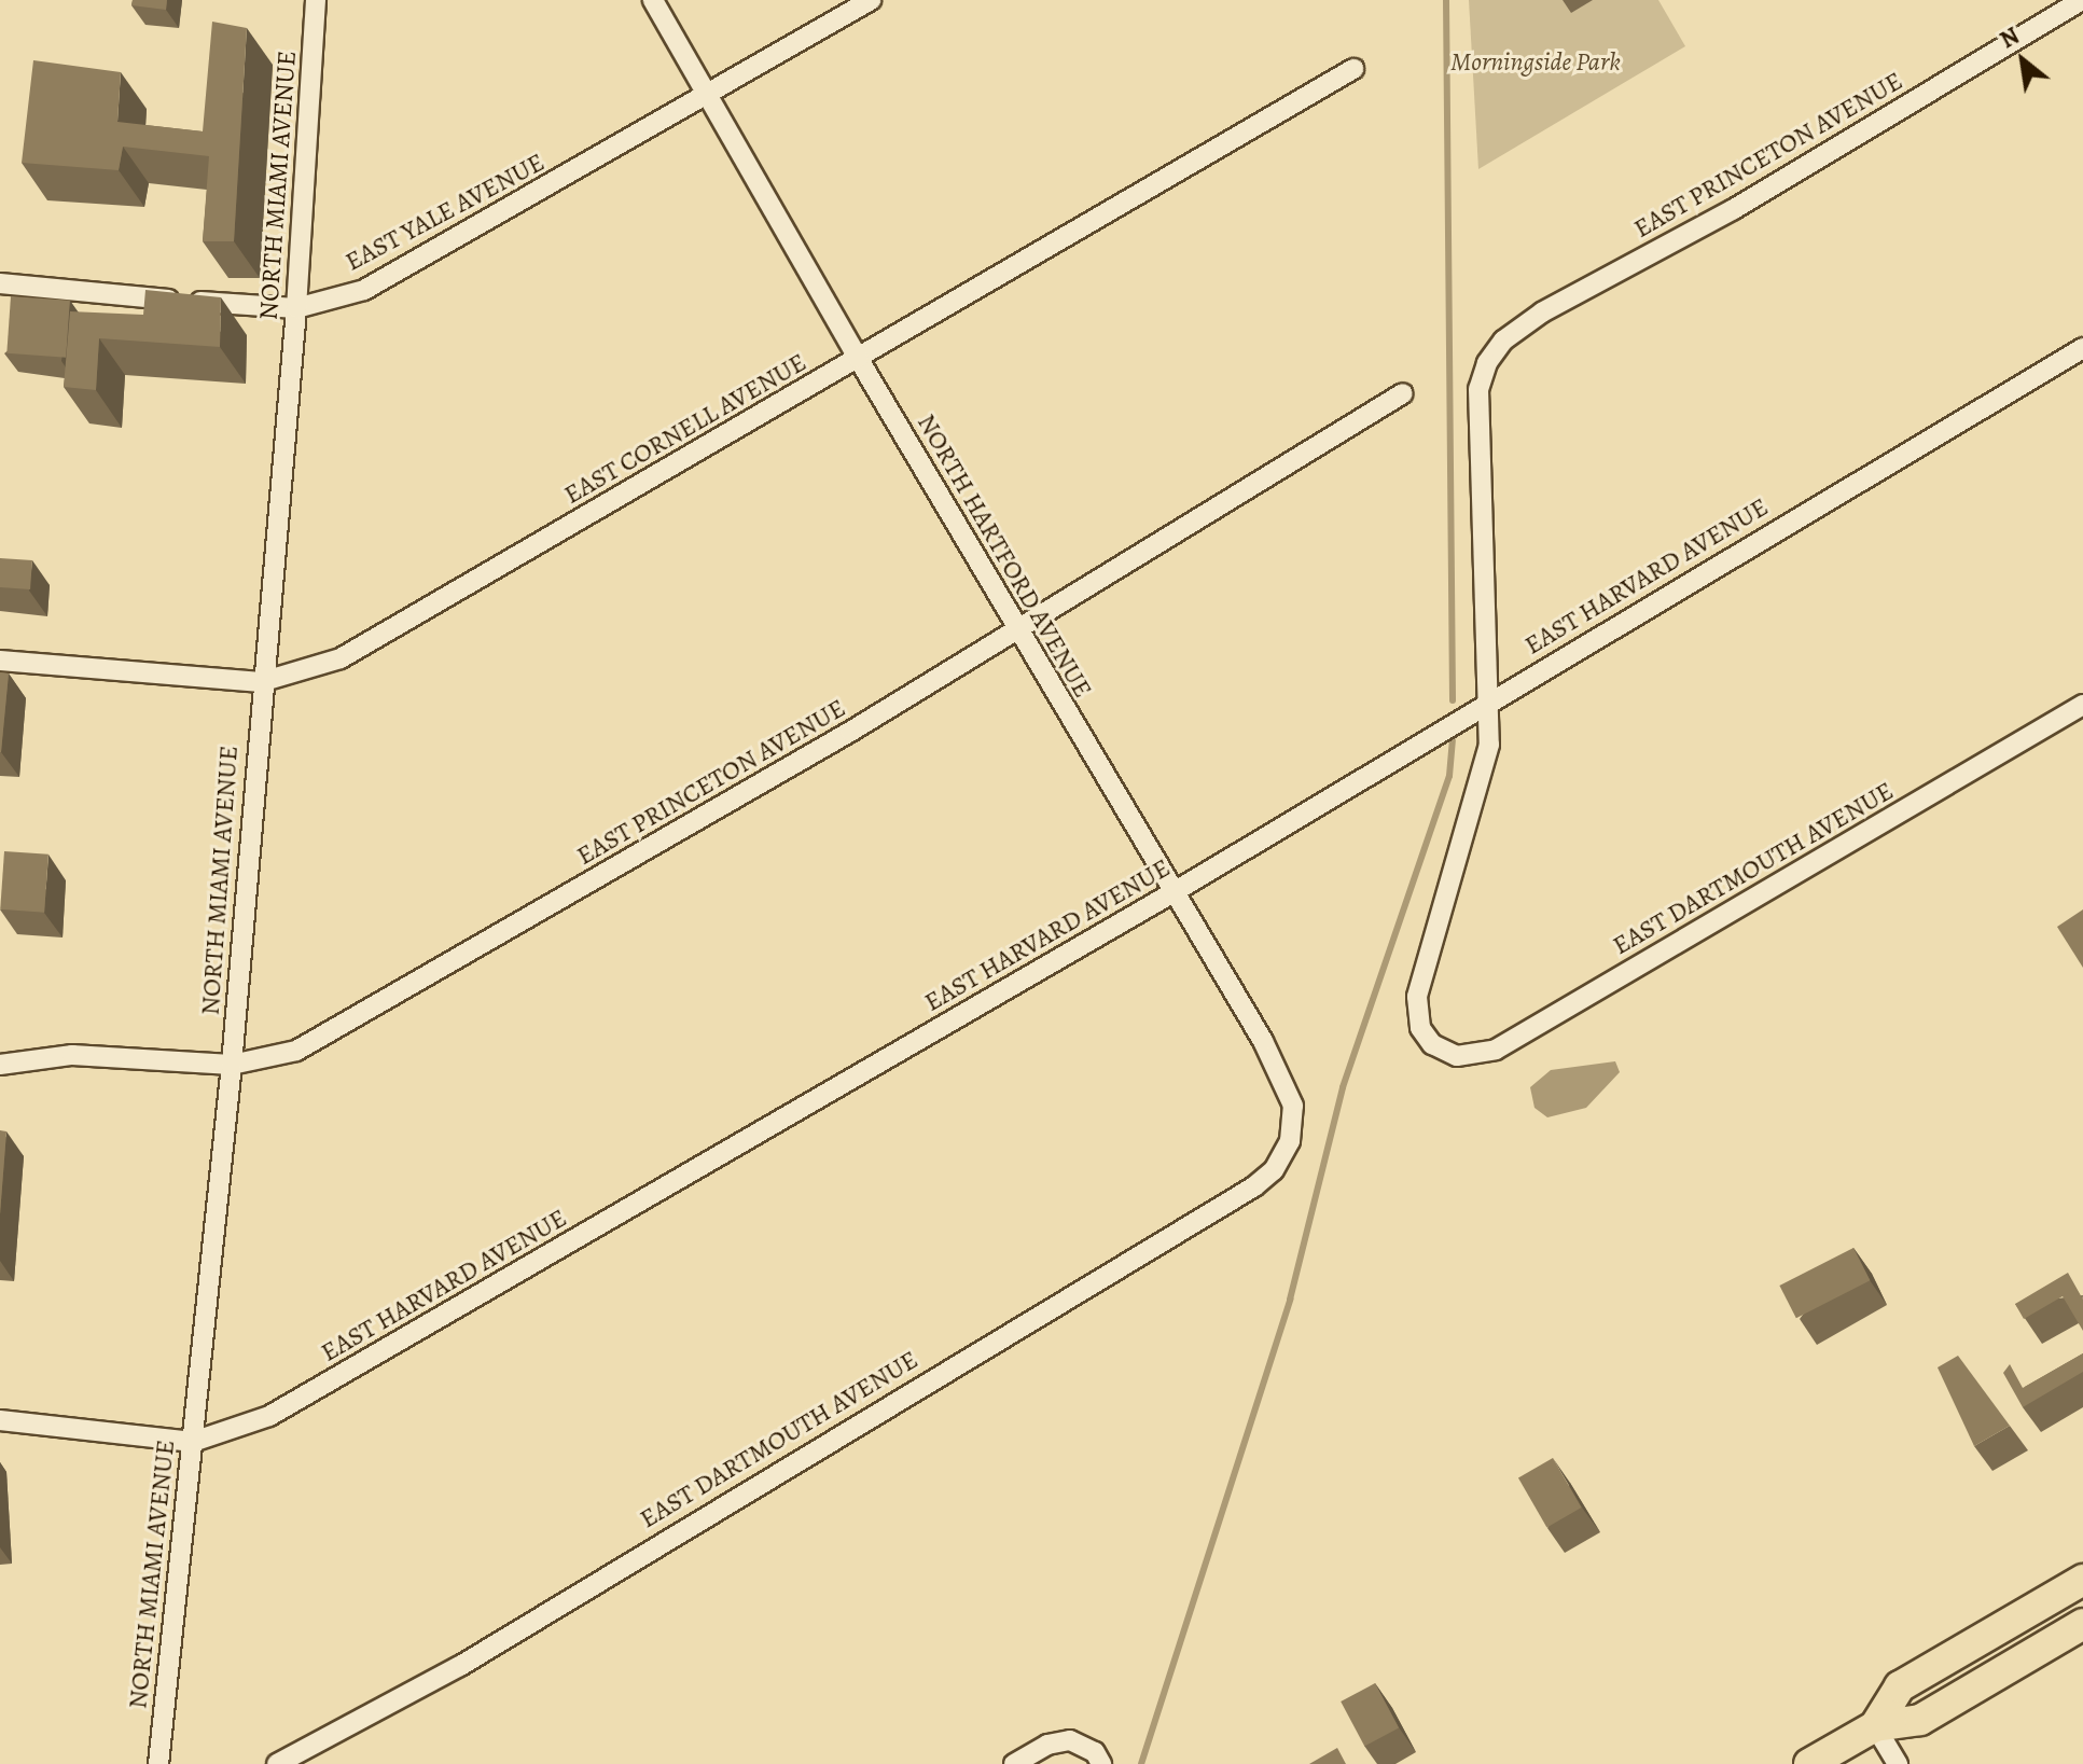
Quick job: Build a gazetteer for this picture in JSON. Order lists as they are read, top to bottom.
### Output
{
  "streets": {
    "street": [
      "EAST PRINCETON AVENUE",
      "NORTH MIAMI AVENUE",
      "EAST YALE AVENUE",
      "EAST CORNELL AVENUE",
      "NORTH HARTFORD AVENUE",
      "EAST HARVARD AVENUE",
      "EAST DARTMOUTH AVENUE"
    ]
  },
  "crossings": [
    ["EAST PRINCETON AVENUE", "NORTH MIAMI AVENUE"],
    ["EAST PRINCETON AVENUE", "NORTH HARTFORD AVENUE"],
    ["EAST PRINCETON AVENUE", "EAST HARVARD AVENUE"],
    ["EAST PRINCETON AVENUE", "EAST DARTMOUTH AVENUE"],
    ["NORTH MIAMI AVENUE", "EAST YALE AVENUE"],
    ["NORTH MIAMI AVENUE", "EAST CORNELL AVENUE"],
    ["NORTH MIAMI AVENUE", "EAST HARVARD AVENUE"],
    ["EAST YALE AVENUE", "NORTH HARTFORD AVENUE"],
    ["EAST CORNELL AVENUE", "NORTH HARTFORD AVENUE"],
    ["NORTH HARTFORD AVENUE", "EAST HARVARD AVENUE"],
    ["NORTH HARTFORD AVENUE", "EAST DARTMOUTH AVENUE"],
    ["EAST HARVARD AVENUE", "EAST DARTMOUTH AVENUE"]
  ],
  "parks": ["Morningside Park"],
  "north": "top left"
}
